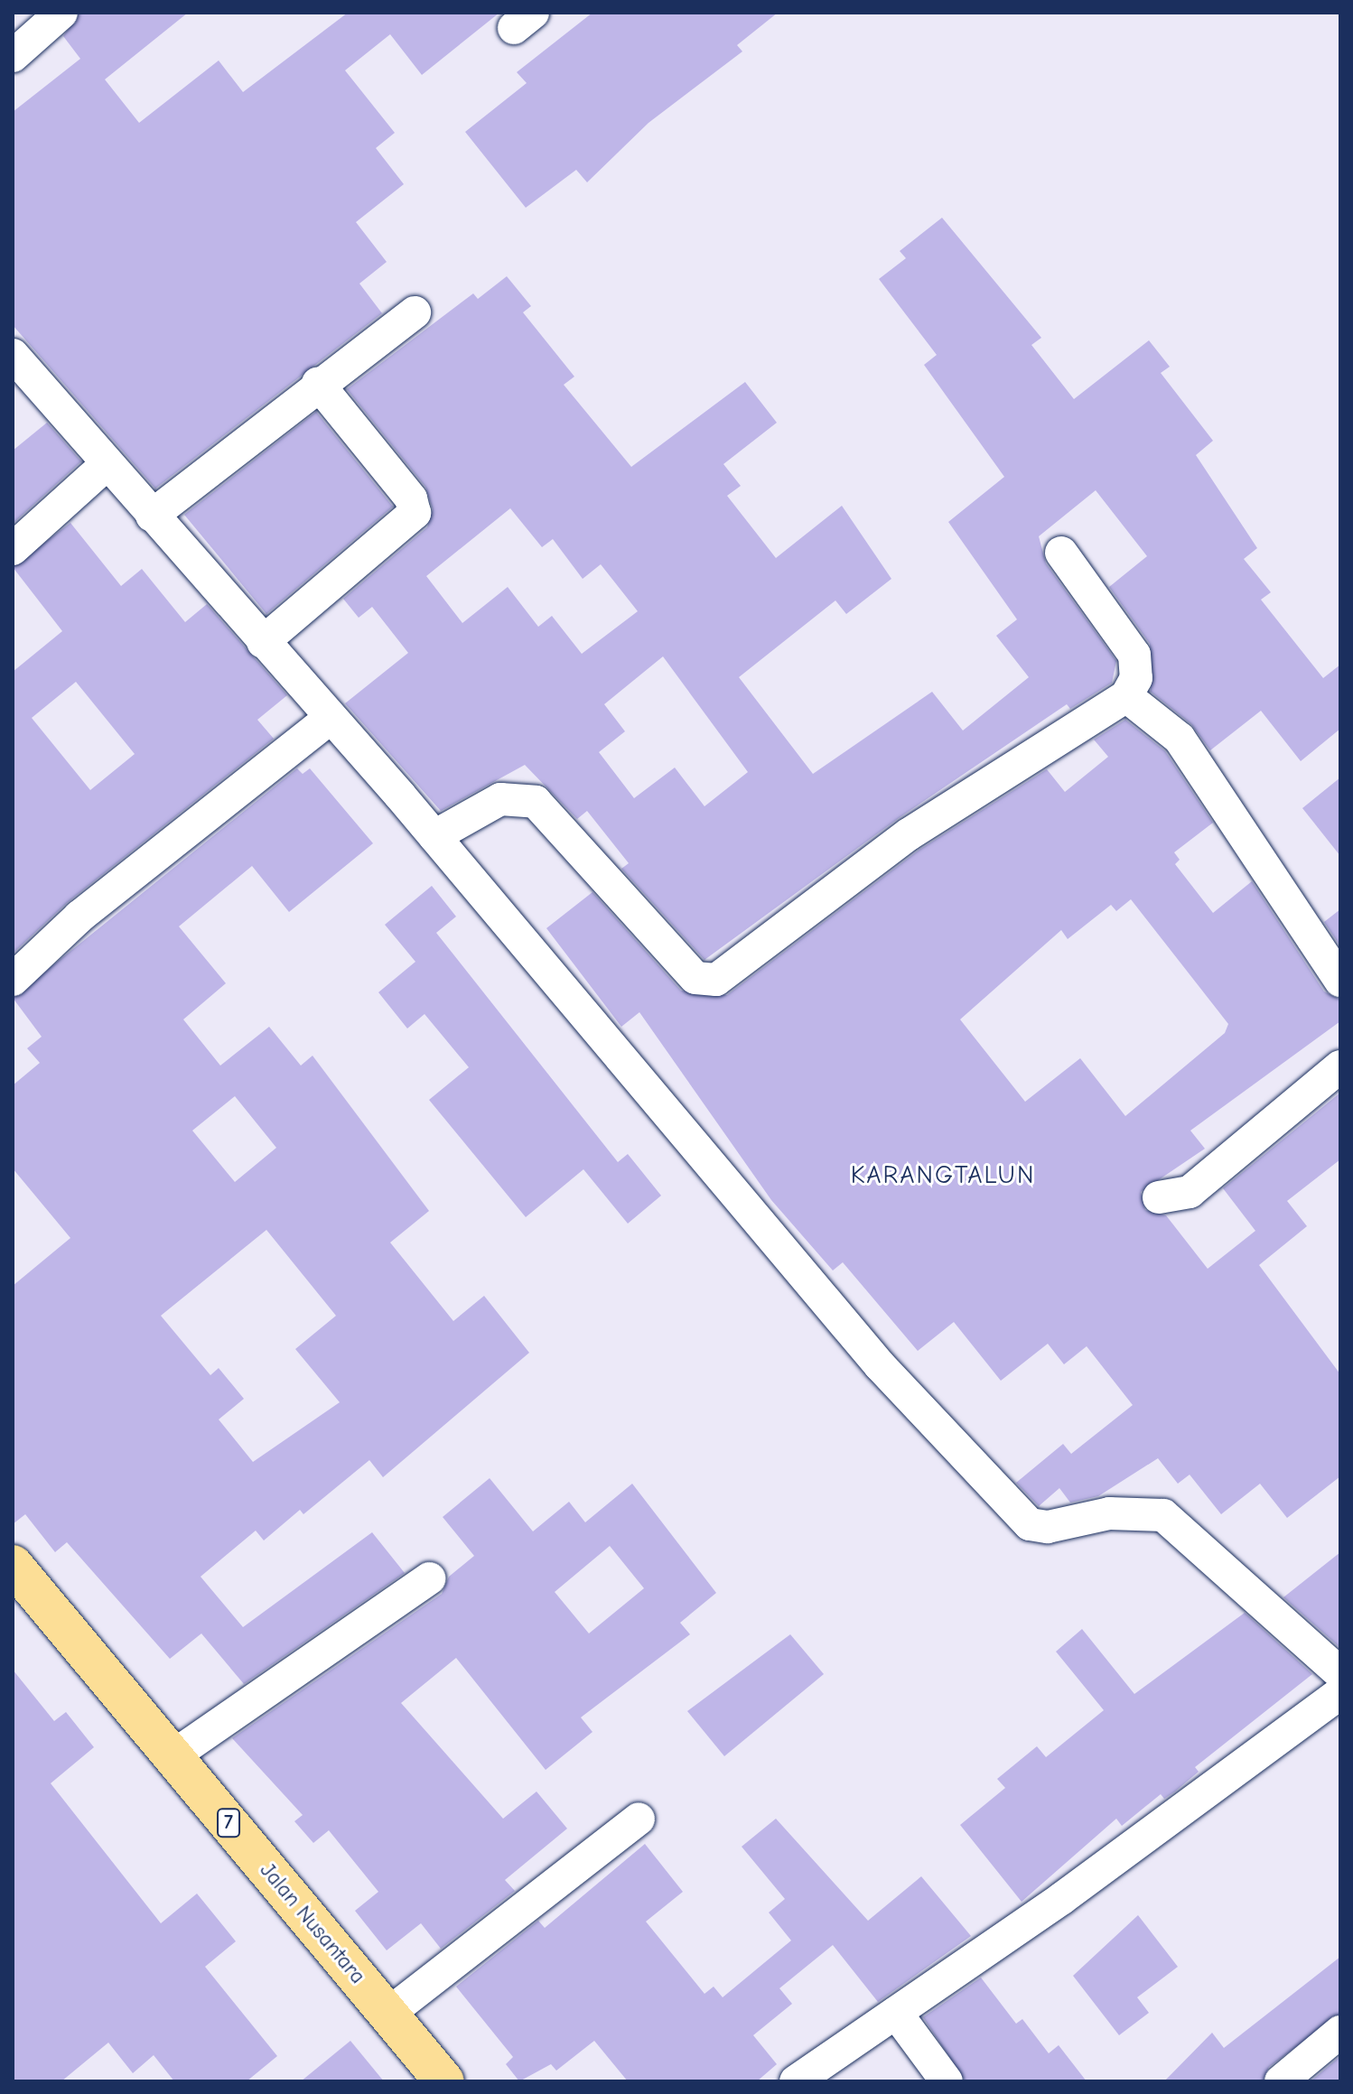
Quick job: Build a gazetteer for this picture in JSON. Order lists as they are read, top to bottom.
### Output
{
  "streets": {
    "highway": ["7", "Jalan Nusantara"]
  },
  "districts": ["KARANGTALUN"]
}
